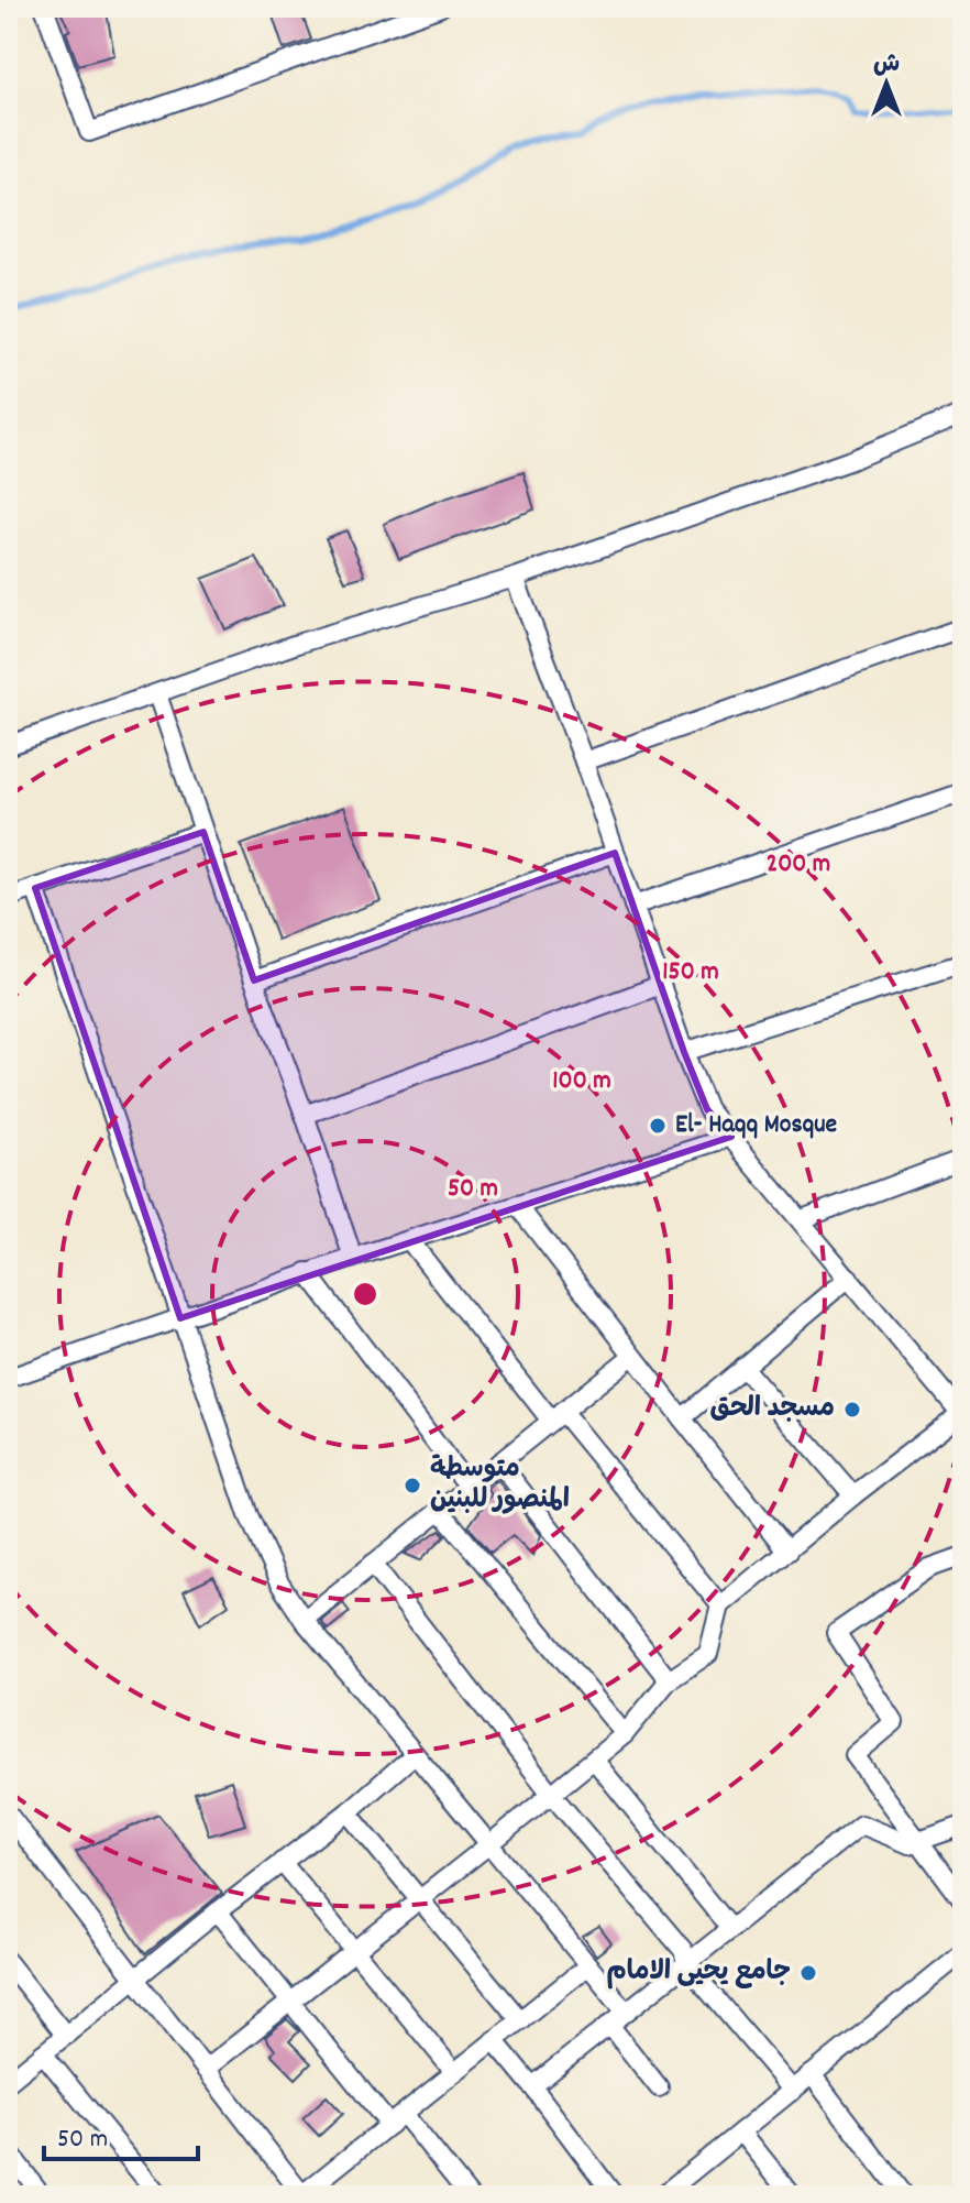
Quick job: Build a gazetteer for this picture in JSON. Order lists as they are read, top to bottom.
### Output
{
  "places": [
    "El- Haqq Mosque",
    "مسجد الحق",
    "متوسطة المنصور للبنين",
    "جامع يحيى الامام"
  ],
  "scale_bar": "50 m",
  "north": "top",
  "rings": [
    "200 m",
    "150 m",
    "100 m",
    "50 m"
  ]
}
